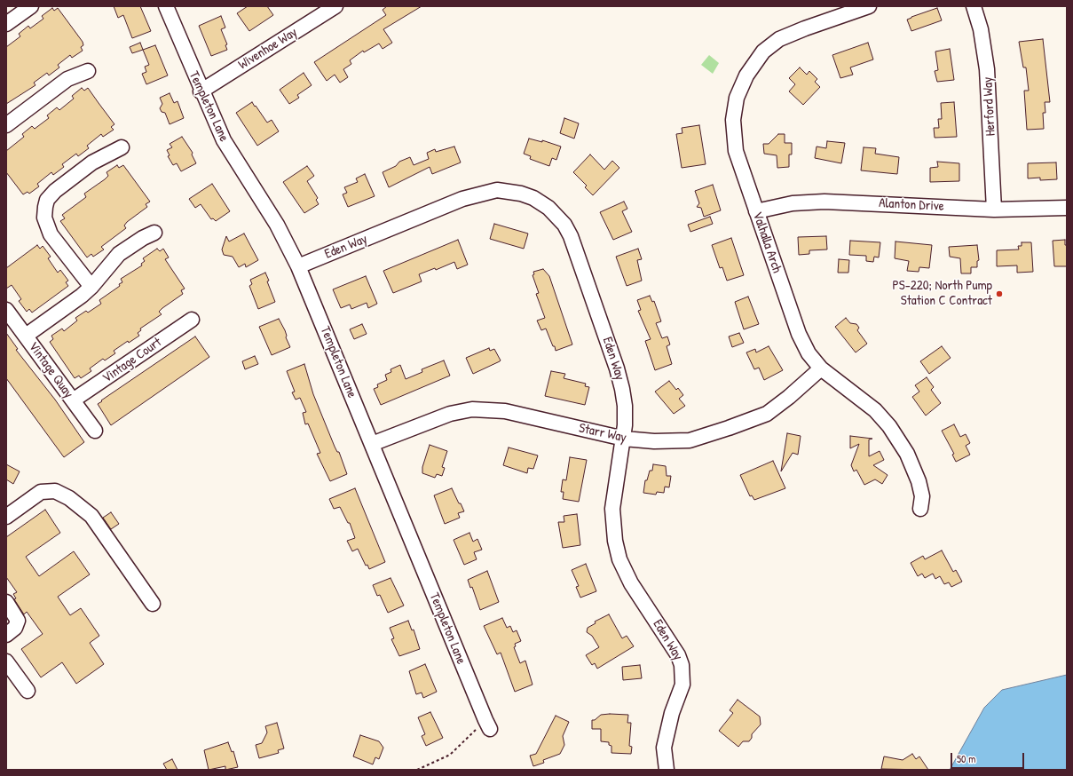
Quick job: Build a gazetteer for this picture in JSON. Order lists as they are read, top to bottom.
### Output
{
  "streets": {
    "street": [
      "Wivenhoe Way",
      "Templeton Lane",
      "Herford Way",
      "Alanton Drive",
      "Valhalla Arch",
      "Eden Way",
      "Vintage Court",
      "Vintage Quay",
      "Starr Way"
    ]
  },
  "crossings": [
    ["Wivenhoe Way", "Templeton Lane"],
    ["Templeton Lane", "Eden Way"],
    ["Templeton Lane", "Starr Way"],
    ["Herford Way", "Alanton Drive"],
    ["Alanton Drive", "Valhalla Arch"],
    ["Valhalla Arch", "Starr Way"],
    ["Eden Way", "Starr Way"],
    ["Vintage Court", "Vintage Quay"]
  ],
  "places": ["PS-220; North Pump Station C Contract"],
  "scale_bar": "50 m"
}
